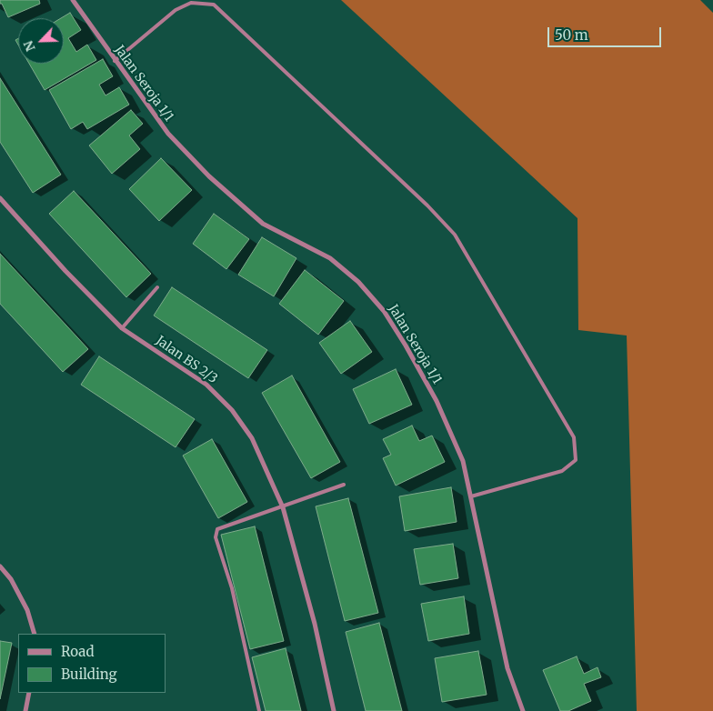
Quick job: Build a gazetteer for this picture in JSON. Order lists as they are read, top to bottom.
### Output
{
  "streets": {
    "street": ["Jalan Seroja 1/1", "Jalan BS 2/3"]
  },
  "legend": ["Road", "Building"],
  "scale_bar": "50 m",
  "north": "bottom left"
}
